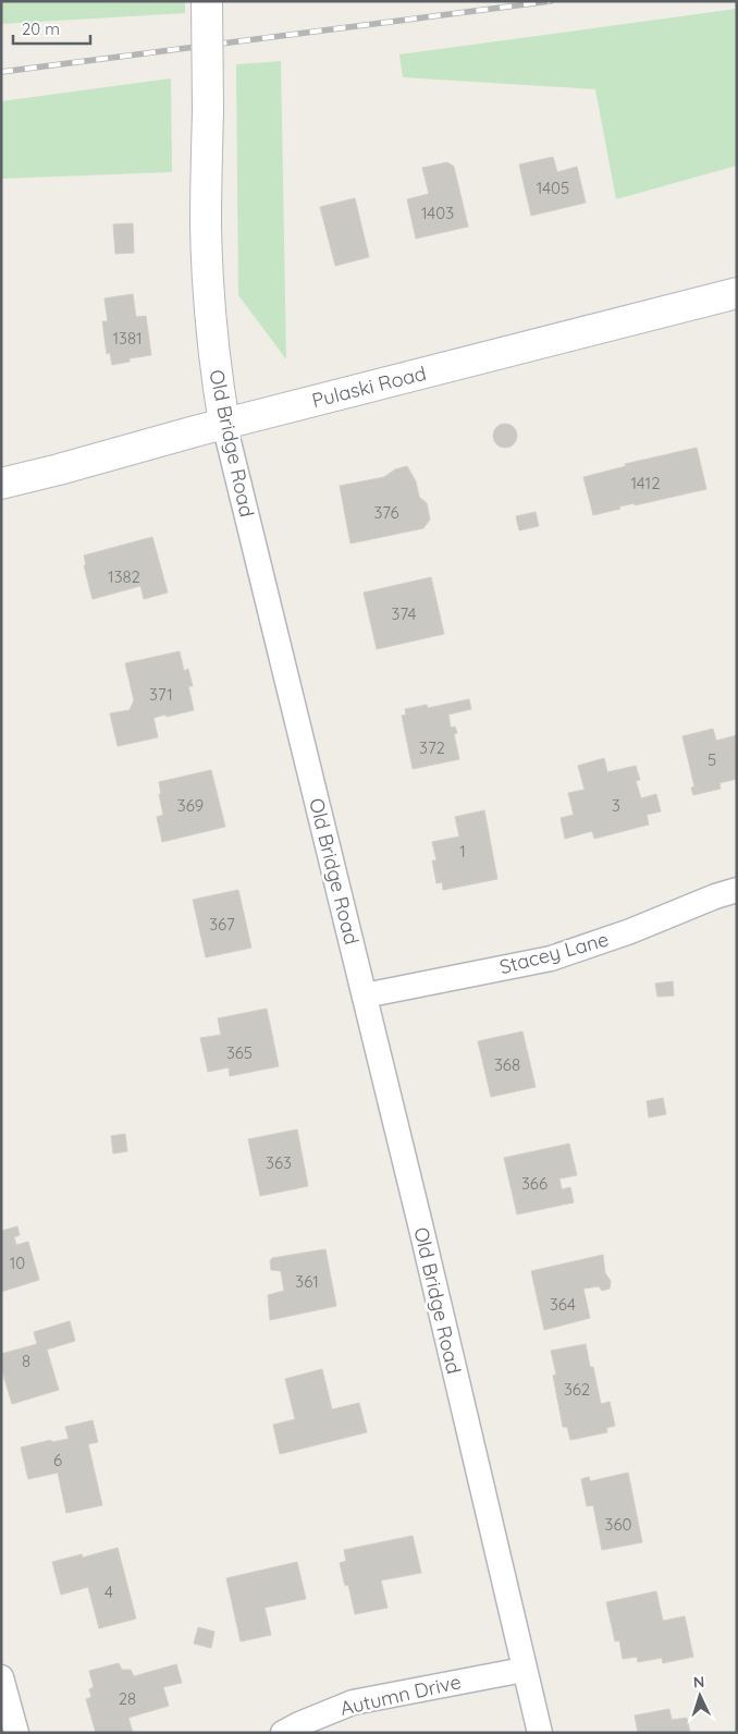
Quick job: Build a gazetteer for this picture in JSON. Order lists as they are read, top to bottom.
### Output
{
  "streets": {
    "main road": ["Pulaski Road", "Old Bridge Road"],
    "street": ["Stacey Lane", "Autumn Drive"]
  },
  "crossings": [
    ["Pulaski Road", "Old Bridge Road"],
    ["Old Bridge Road", "Stacey Lane"],
    ["Old Bridge Road", "Autumn Drive"]
  ],
  "house_numbers": [
    "1405",
    "1403",
    "1381",
    "1412",
    "376",
    "1382",
    "374",
    "371",
    "372",
    "5",
    "369",
    "3",
    "1",
    "367",
    "365",
    "368",
    "363",
    "366",
    "10",
    "361",
    "364",
    "8",
    "362",
    "6",
    "360",
    "4",
    "28"
  ],
  "scale_bar": "20 m",
  "north": "top"
}
